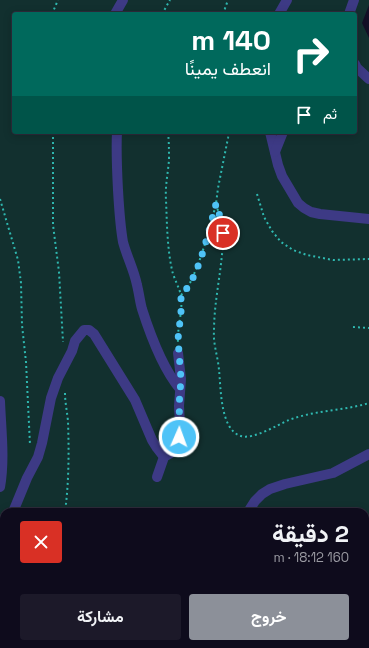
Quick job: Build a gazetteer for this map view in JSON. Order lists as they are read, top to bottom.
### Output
{
  "page": {
    "turn": ["140 m", "انعطف يمينًا"],
    "then": "ثم",
    "heading": ["2 دقيقة", "160 m · 18:12"],
    "buttons": ["خروج", "مشاركة"]
  }
}
